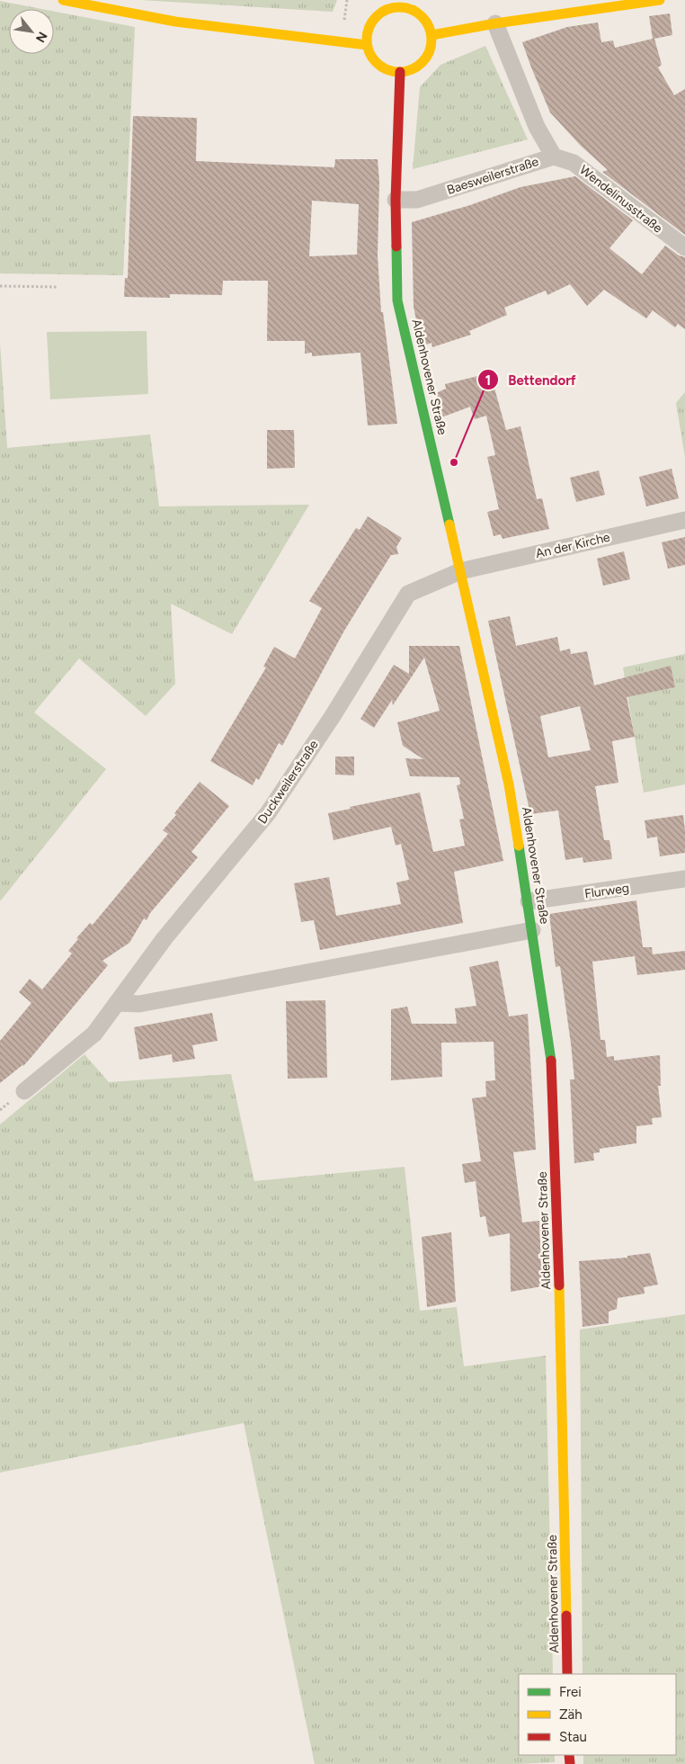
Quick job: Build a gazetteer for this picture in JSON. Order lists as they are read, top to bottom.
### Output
{
  "streets": {
    "main road": ["Aldenhovener Straße"],
    "street": [
      "Baesweilerstraße",
      "Wendelinusstraße",
      "An der Kirche",
      "Duckweilerstraße",
      "Flurweg"
    ]
  },
  "crossings": [
    ["Baesweilerstraße", "Wendelinusstraße"],
    ["Baesweilerstraße", "Aldenhovener Straße"],
    ["Aldenhovener Straße", "An der Kirche"],
    ["Aldenhovener Straße", "Duckweilerstraße"],
    ["Aldenhovener Straße", "Flurweg"],
    ["An der Kirche", "Duckweilerstraße"]
  ],
  "places": ["Bettendorf"],
  "legend": ["Frei", "Zäh", "Stau"],
  "north": "bottom right"
}
